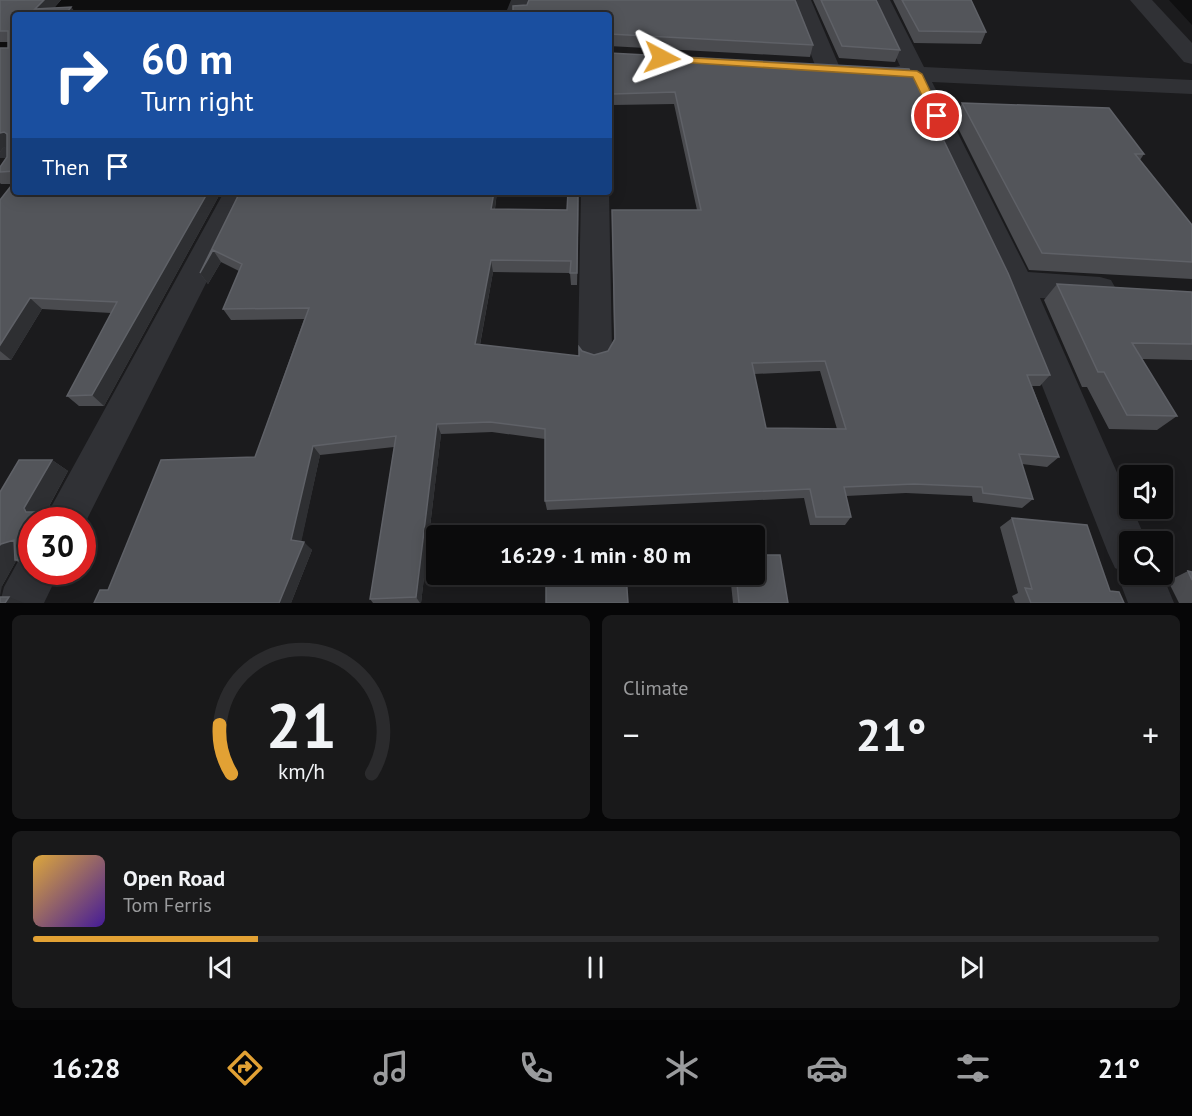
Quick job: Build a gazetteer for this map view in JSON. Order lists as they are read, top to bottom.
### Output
{
  "page": {
    "turn": ["60 m", "Turn right"],
    "then": "Then",
    "limit": "30",
    "trip": "16:29 · 1 min · 80 m",
    "tile": "Climate",
    "heat": ["−", "21°", "+"],
    "song": ["Open Road", "Tom Ferris"],
    "tabs": ["16:28", "21°"],
    "gauge": ["21", "km/h"]
  }
}
